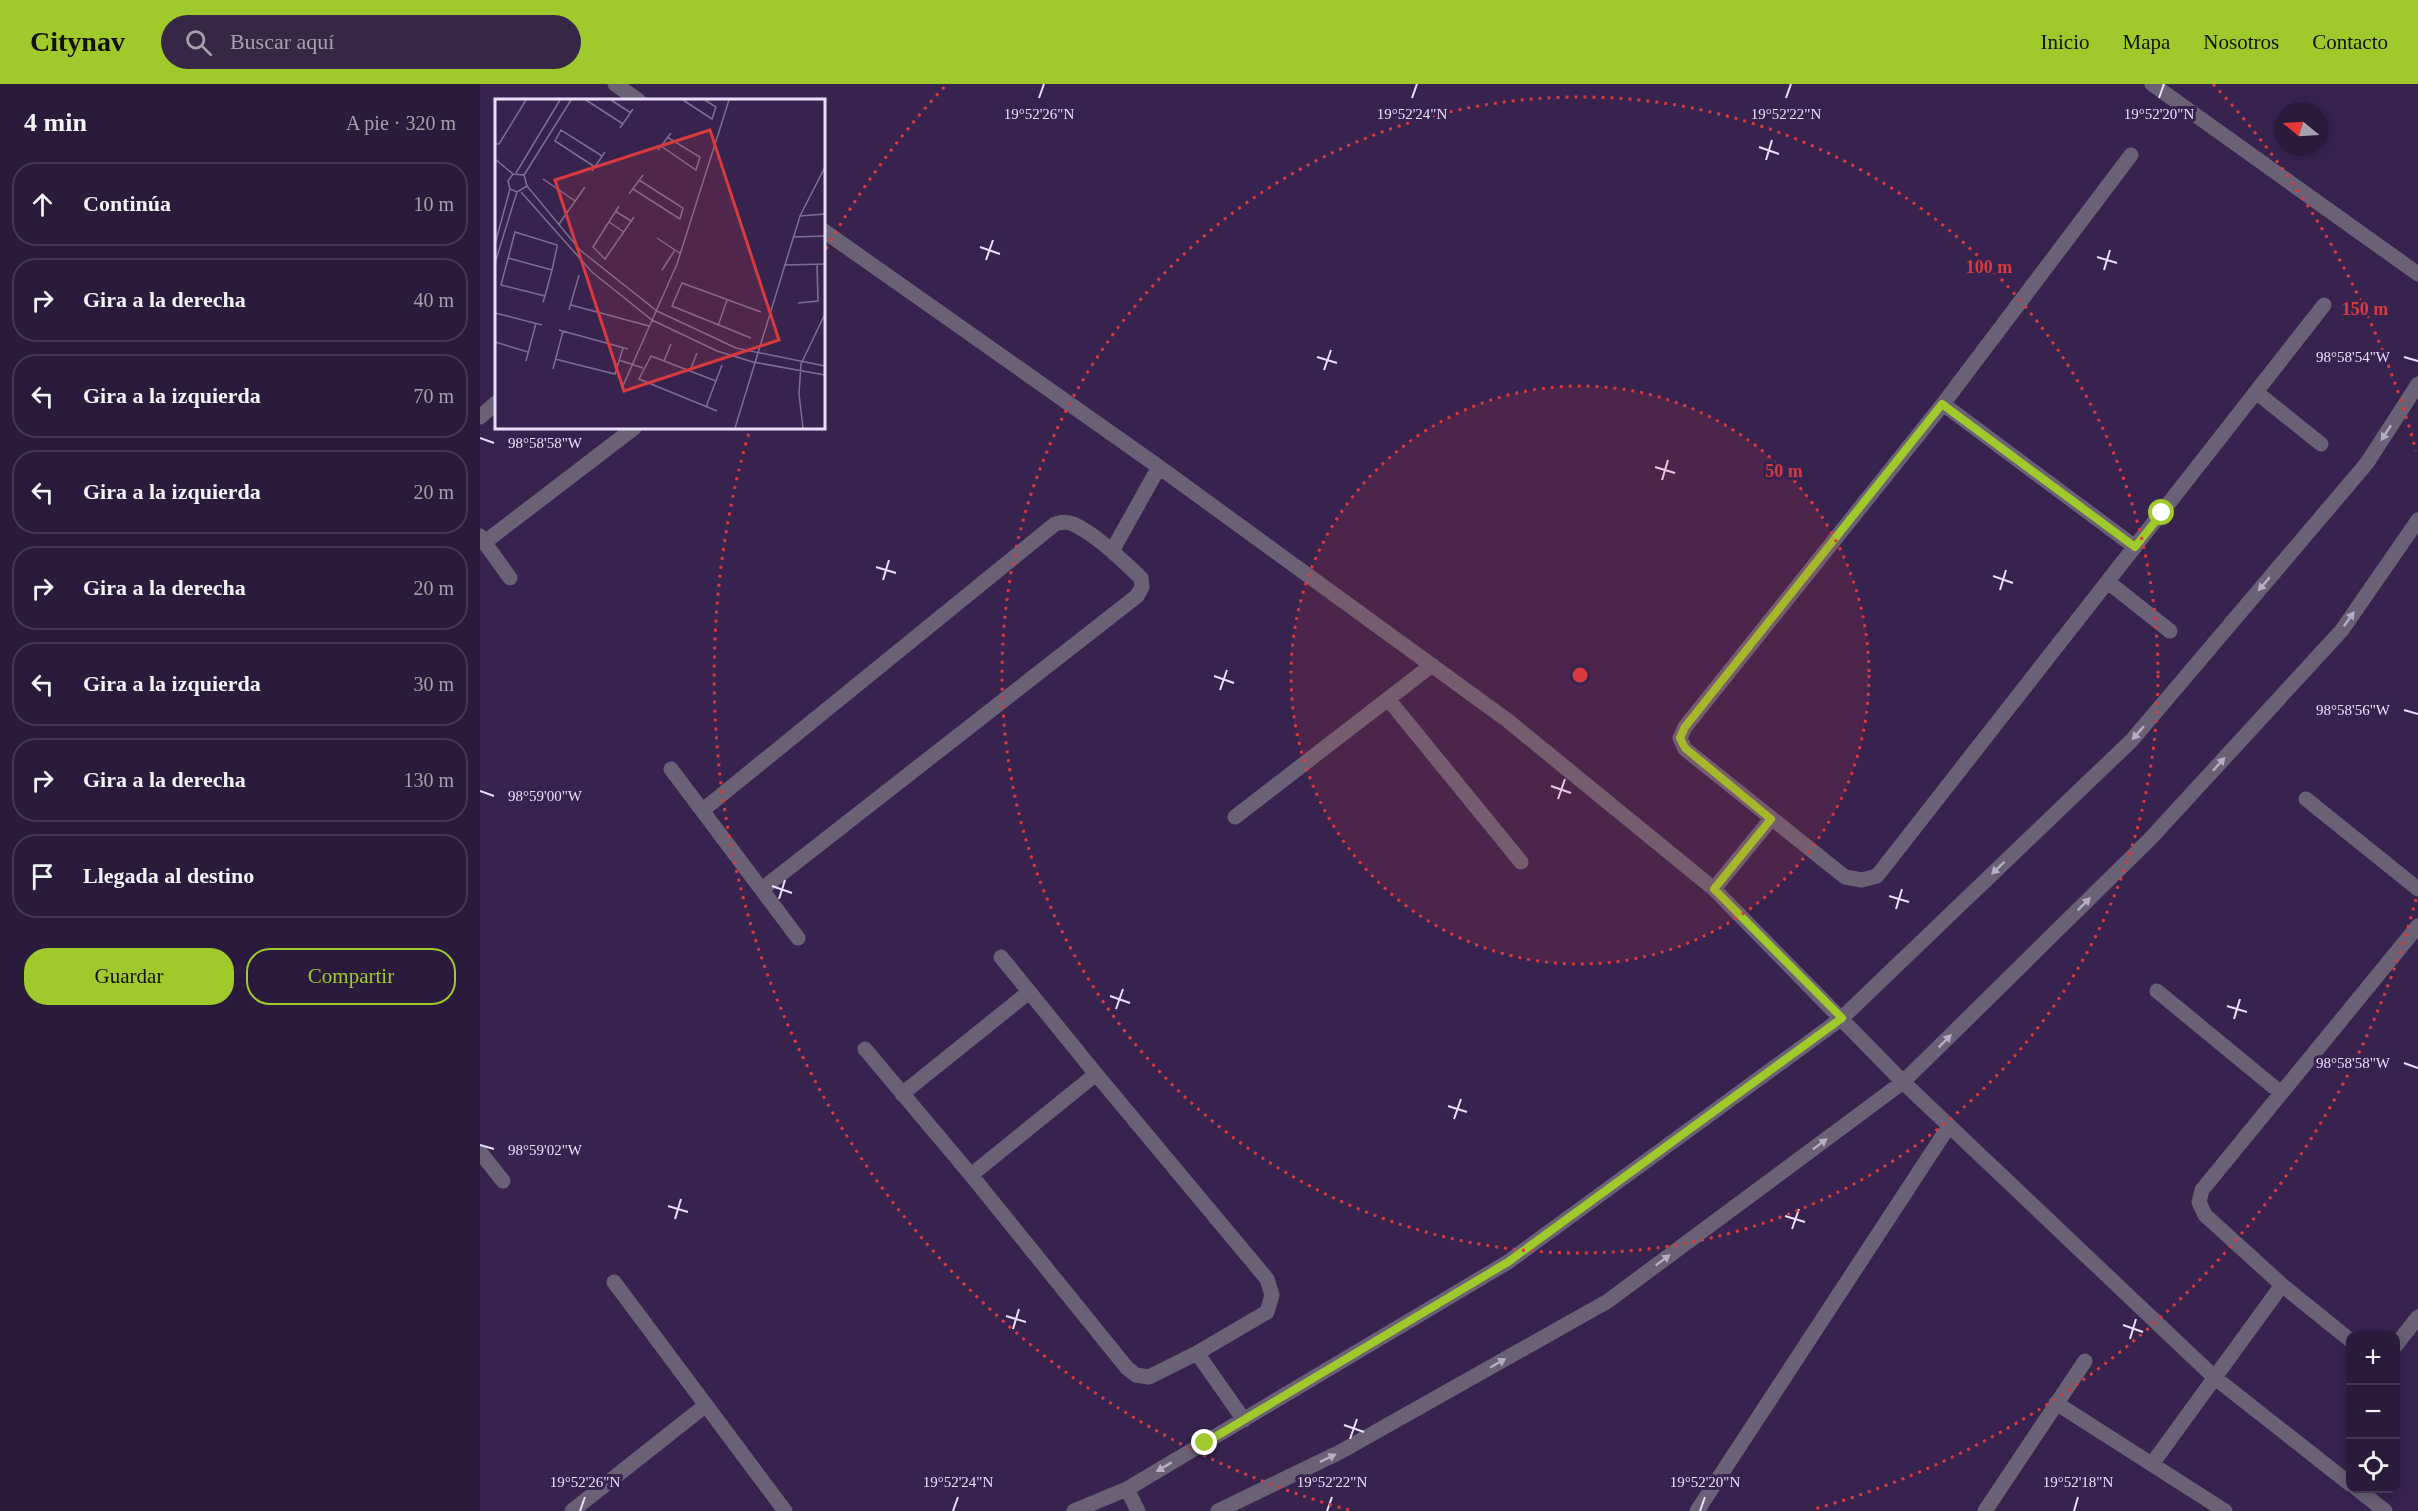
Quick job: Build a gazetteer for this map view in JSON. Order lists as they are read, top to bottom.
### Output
{
  "north": "left",
  "page": {
    "header": "Citynav",
    "search": "Buscar aquí",
    "nav": [
      "Inicio",
      "Mapa",
      "Nosotros",
      "Contacto"
    ],
    "heading": ["4 min", "A pie · 320 m"],
    "list": [
      ["Continúa", "10 m"],
      ["Gira a la derecha", "40 m"],
      ["Gira a la izquierda", "70 m"],
      ["Gira a la izquierda", "20 m"],
      ["Gira a la derecha", "20 m"],
      ["Gira a la izquierda", "30 m"],
      ["Gira a la derecha", "130 m"],
      "Llegada al destino"
    ],
    "buttons": ["Guardar", "Compartir"],
    "map_buttons": ["+", "−"]
  },
  "coordinates": [
    "19°52'26\"N",
    "19°52'24\"N",
    "19°52'22\"N",
    "19°52'20\"N",
    "98°58'54\"W",
    "98°58'58\"W",
    "98°58'56\"W",
    "98°59'00\"W",
    "98°59'02\"W",
    "19°52'18\"N"
  ],
  "rings": ["100 m", "150 m", "50 m"]
}
